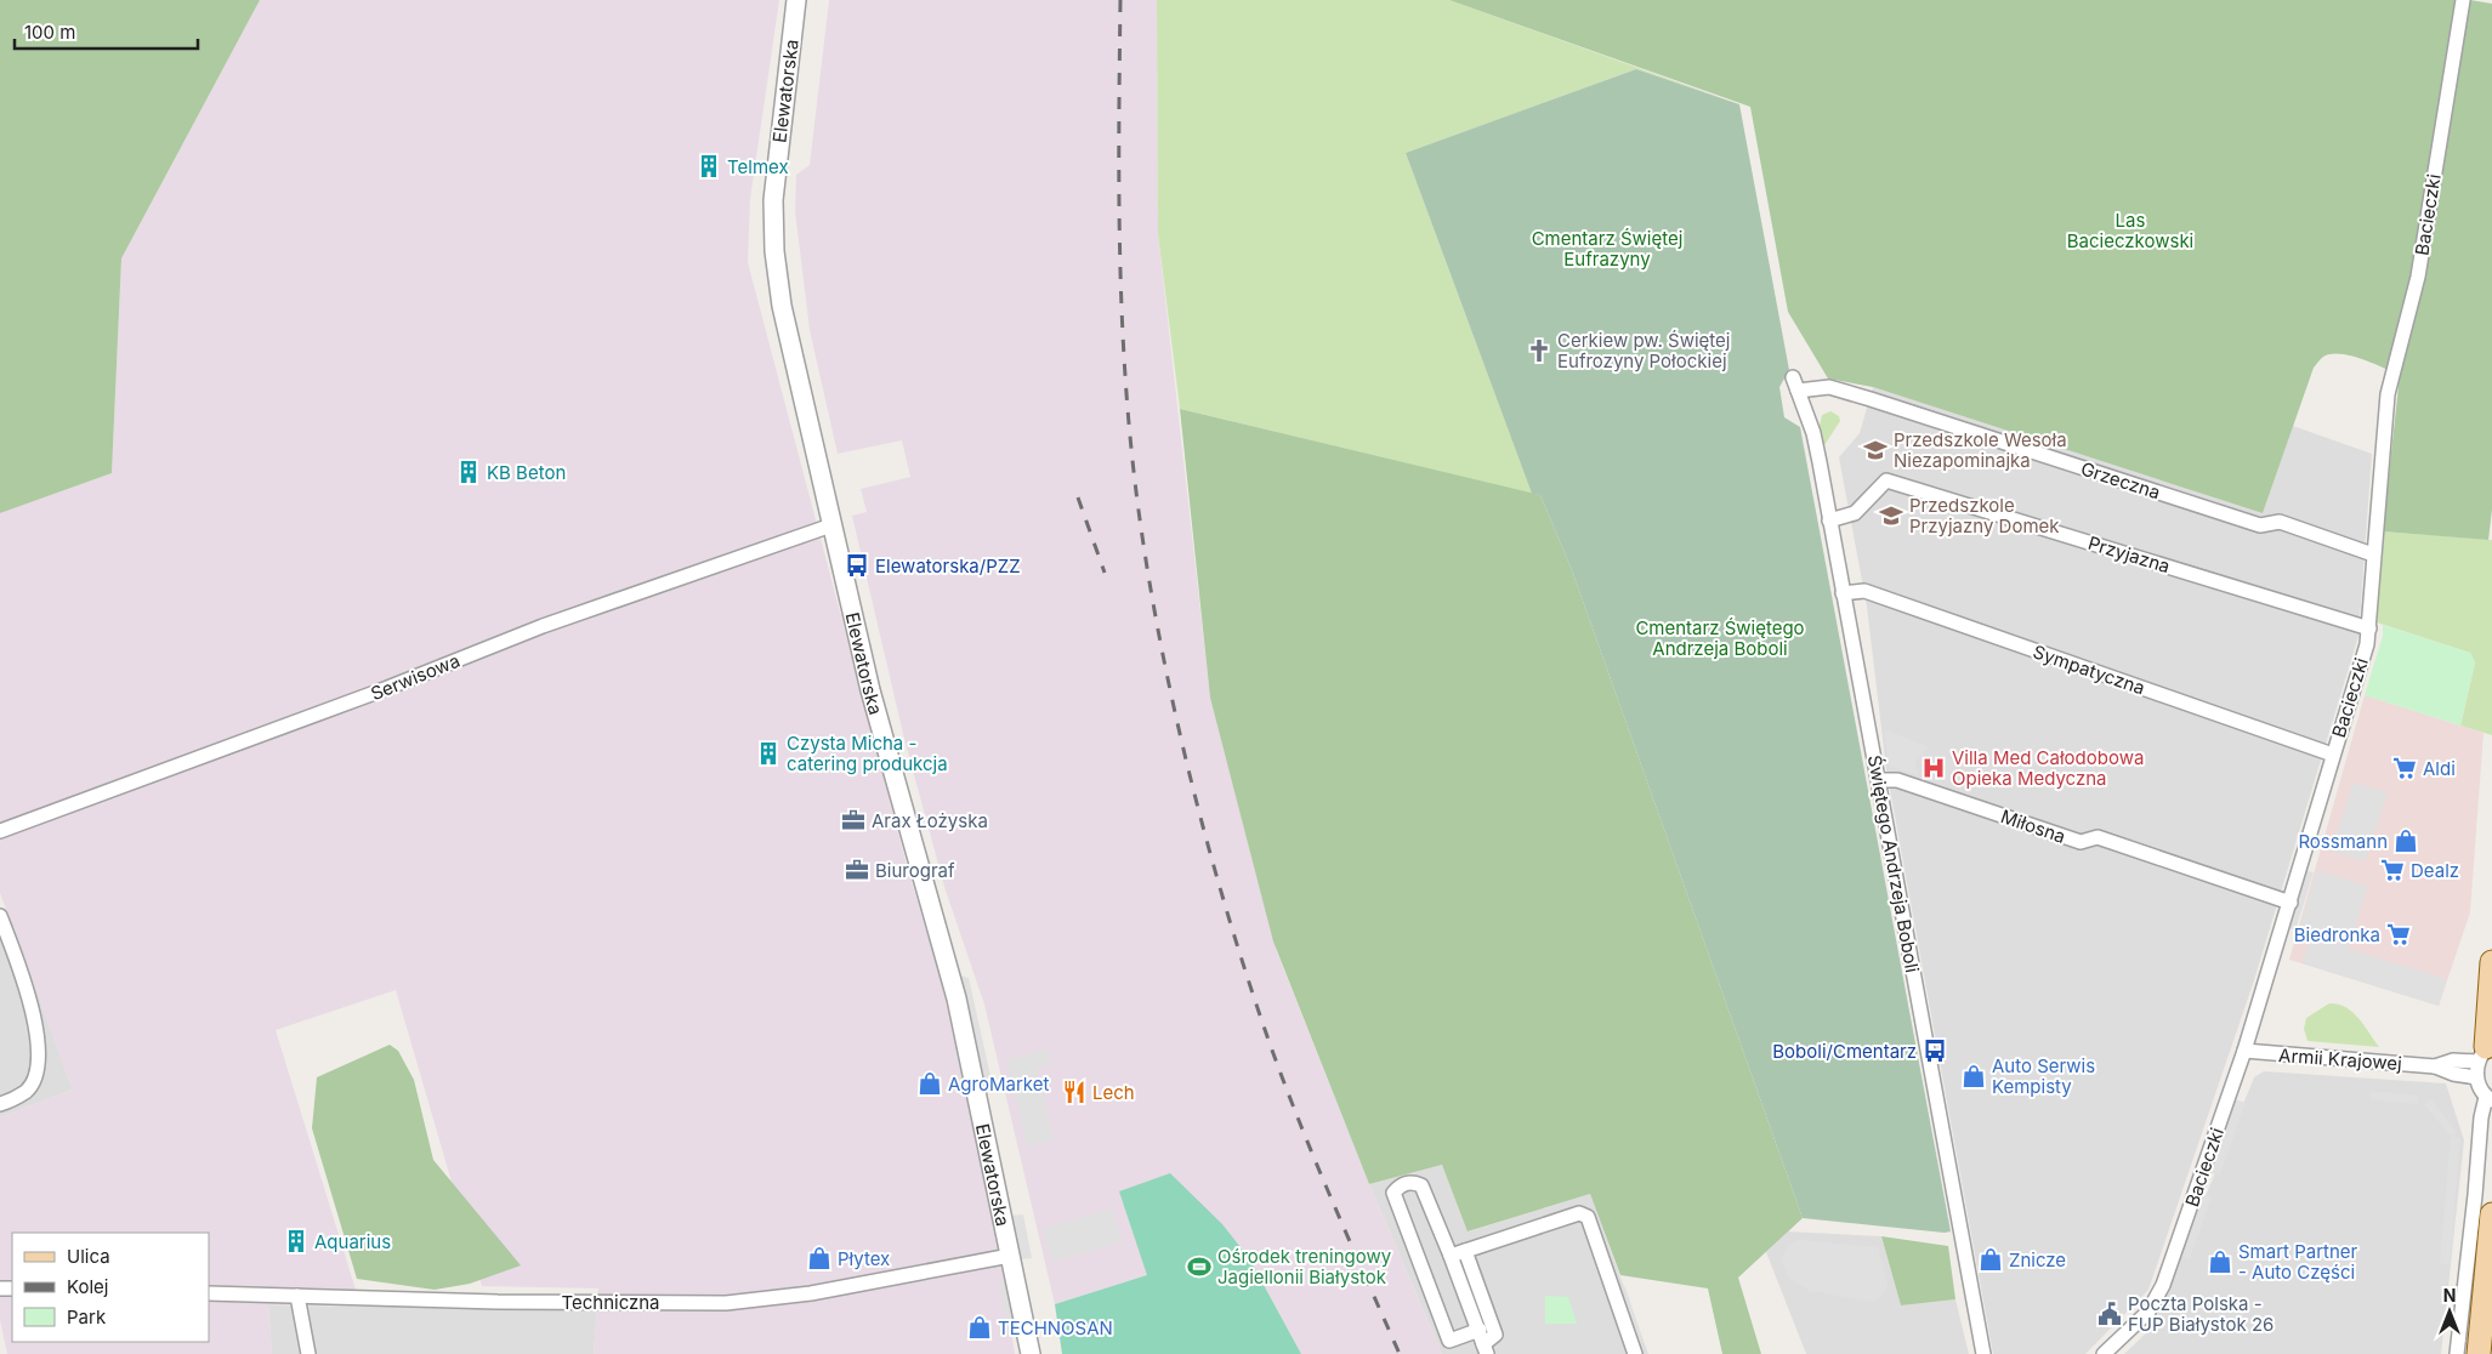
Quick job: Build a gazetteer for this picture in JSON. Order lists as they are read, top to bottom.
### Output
{
  "streets": {
    "street": [
      "Elewatorska",
      "Bacieczki",
      "Grzeczna",
      "Przyjazna",
      "Sympatyczna",
      "Serwisowa",
      "Miłosna",
      "Świętego Andrzeja Boboli",
      "Armii Krajowej",
      "Techniczna"
    ]
  },
  "crossings": [
    ["Elewatorska", "Serwisowa"],
    ["Elewatorska", "Techniczna"],
    ["Bacieczki", "Grzeczna"],
    ["Bacieczki", "Przyjazna"],
    ["Bacieczki", "Sympatyczna"],
    ["Bacieczki", "Miłosna"],
    ["Bacieczki", "Armii Krajowej"],
    ["Grzeczna", "Świętego Andrzeja Boboli"],
    ["Przyjazna", "Świętego Andrzeja Boboli"],
    ["Sympatyczna", "Świętego Andrzeja Boboli"],
    ["Miłosna", "Świętego Andrzeja Boboli"]
  ],
  "parks": ["Las Bacieczkowski", "Cmentarz Świętej Eufrazyny", "Cmentarz Świętego Andrzeja Boboli"],
  "places": {
    "building": [
      "Telmex",
      "KB Beton",
      "Czysta Micha - catering produkcja",
      "Aquarius"
    ],
    "church": ["Cerkiew pw. Świętej Eufrozyny Połockiej"],
    "school or university": ["Przedszkole Wesoła Niezapominajka", "Przedszkole Przyjazny Domek"],
    "bus stop": ["Elewatorska/PZZ", "Boboli/Cmentarz"],
    "hospital": ["Villa Med Całodobowa Opieka Medyczna"],
    "supermarket": ["Aldi", "Dealz", "Biedronka"],
    "office": ["Arax Łożyska", "Biurograf"],
    "shop": [
      "Rossmann",
      "Auto Serwis Kempisty",
      "AgroMarket",
      "Płytex",
      "Znicze",
      "Smart Partner - Auto Części",
      "TECHNOSAN"
    ],
    "restaurant": ["Lech"],
    "sports": ["Ośrodek treningowy Jagiellonii Białystok"],
    "public building": ["Poczta Polska - FUP Białystok 26"]
  },
  "legend": ["Ulica", "Kolej", "Park"],
  "scale_bar": "100 m",
  "north": "top"
}
